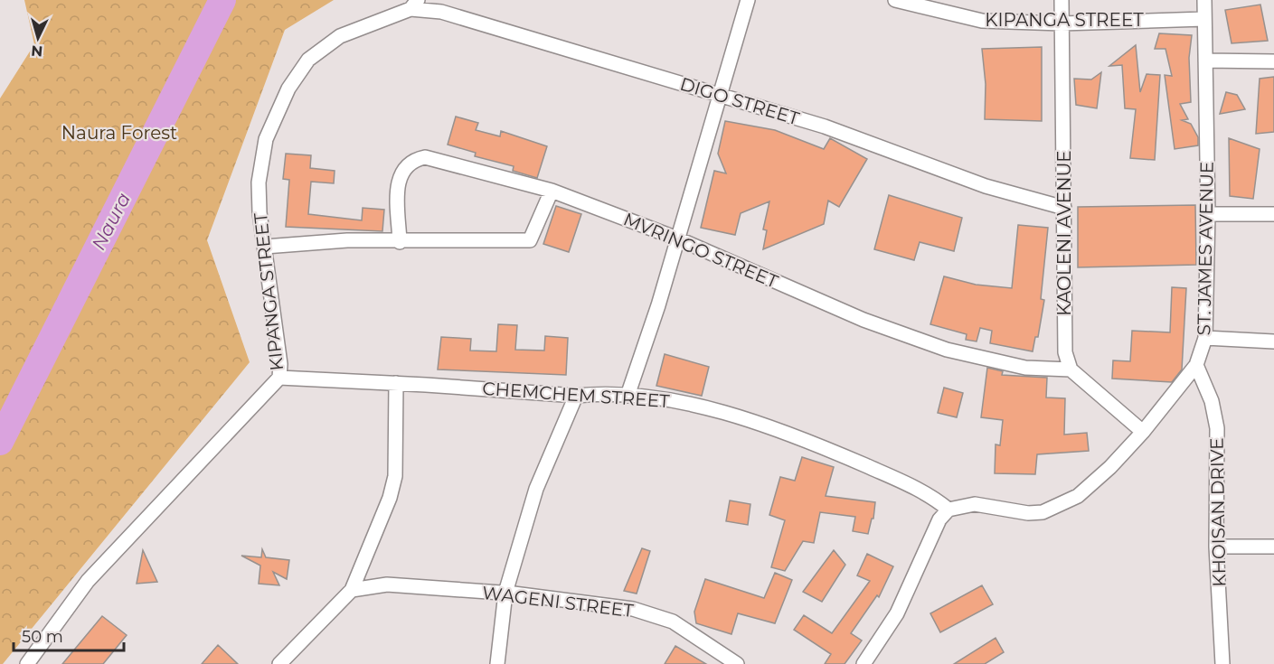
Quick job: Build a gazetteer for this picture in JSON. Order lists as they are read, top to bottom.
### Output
{
  "streets": {
    "street": [
      "KIPANGA STREET",
      "DIGO STREET",
      "KAOLENI AVENUE",
      "ST. JAMES AVENUE",
      "MVRINGO STREET",
      "CHEMCHEM STREET",
      "KHOISAN DRIVE",
      "WAGENI STREET"
    ]
  },
  "crossings": [
    ["KIPANGA STREET", "DIGO STREET"],
    ["KIPANGA STREET", "KAOLENI AVENUE"],
    ["KIPANGA STREET", "ST. JAMES AVENUE"],
    ["KIPANGA STREET", "CHEMCHEM STREET"],
    ["DIGO STREET", "KAOLENI AVENUE"],
    ["KAOLENI AVENUE", "MVRINGO STREET"],
    ["ST. JAMES AVENUE", "CHEMCHEM STREET"],
    ["ST. JAMES AVENUE", "KHOISAN DRIVE"]
  ],
  "water": ["Naura"],
  "parks": ["Naura Forest"],
  "scale_bar": "50 m",
  "north": "bottom"
}
